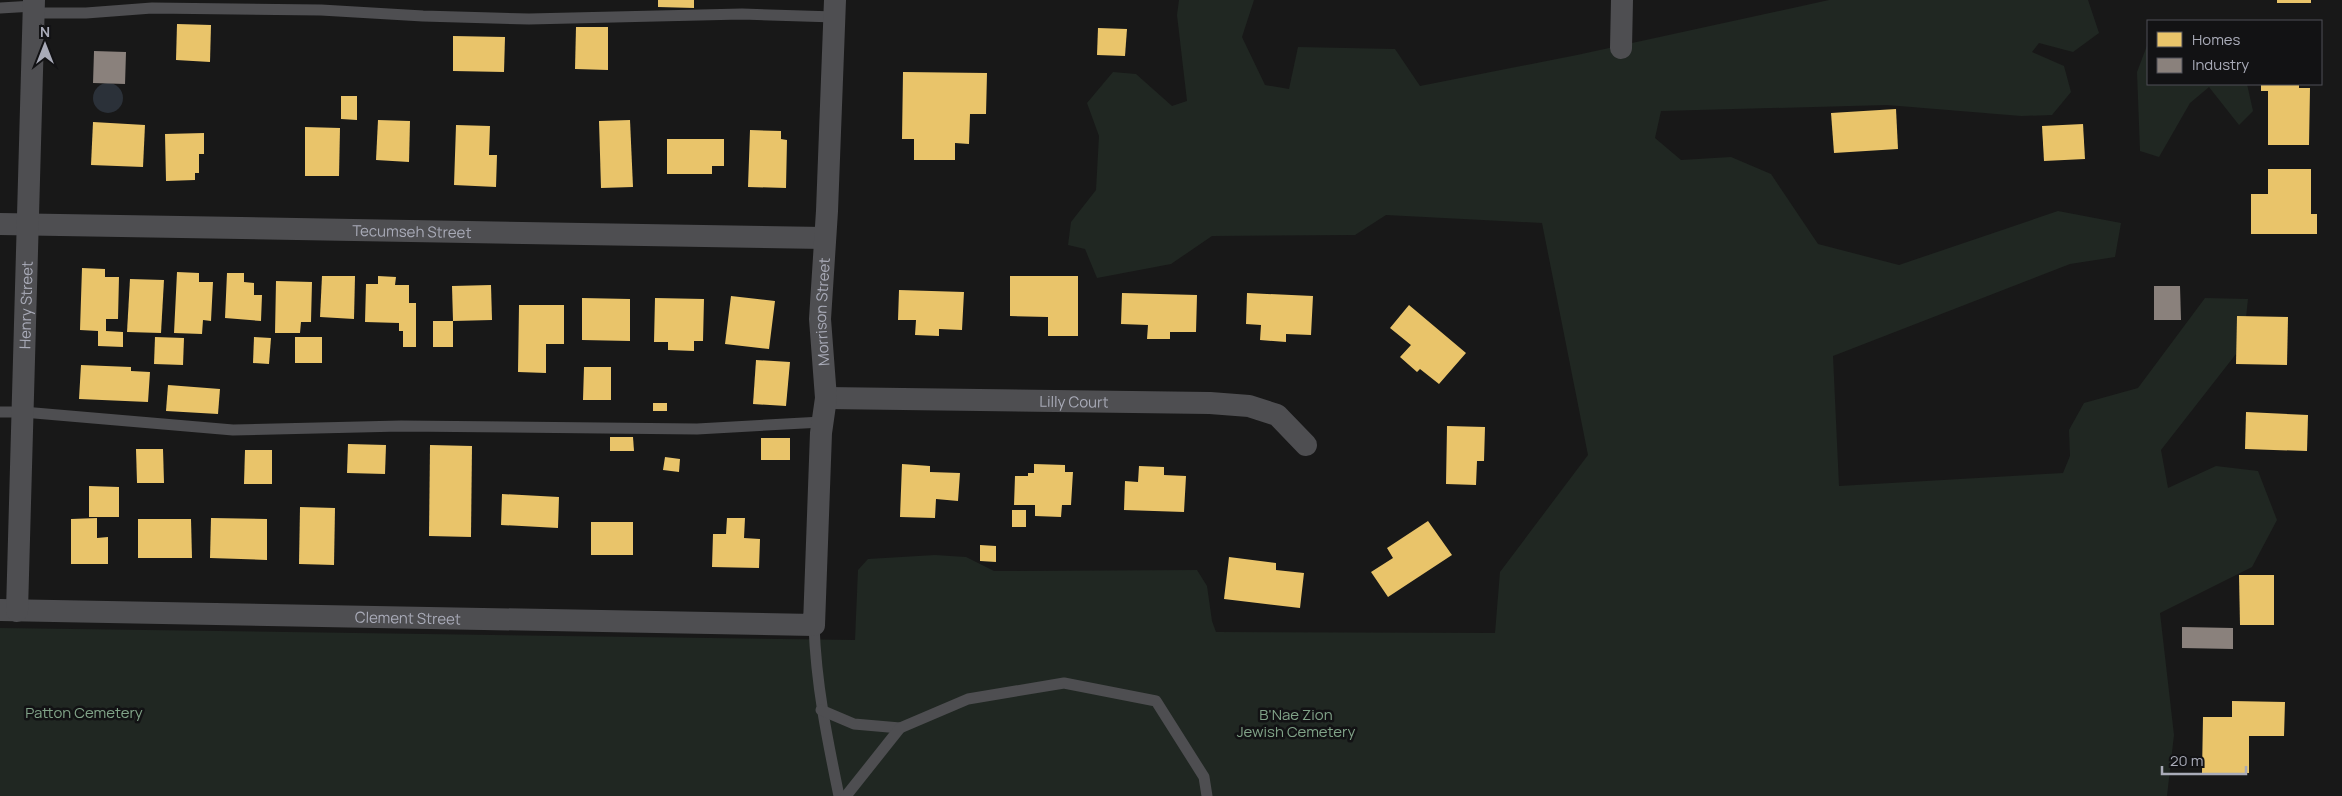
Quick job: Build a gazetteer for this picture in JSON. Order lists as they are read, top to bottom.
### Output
{
  "streets": {
    "street": [
      "Tecumseh Street",
      "Henry Street",
      "Morrison Street",
      "Lilly Court",
      "Clement Street"
    ]
  },
  "crossings": [
    ["Tecumseh Street", "Henry Street"],
    ["Tecumseh Street", "Morrison Street"],
    ["Henry Street", "Clement Street"],
    ["Morrison Street", "Lilly Court"],
    ["Morrison Street", "Clement Street"]
  ],
  "parks": ["Patton Cemetery", "B'Nae Zion Jewish Cemetery"],
  "legend": ["Homes", "Industry"],
  "scale_bar": "20 m",
  "north": "top"
}
